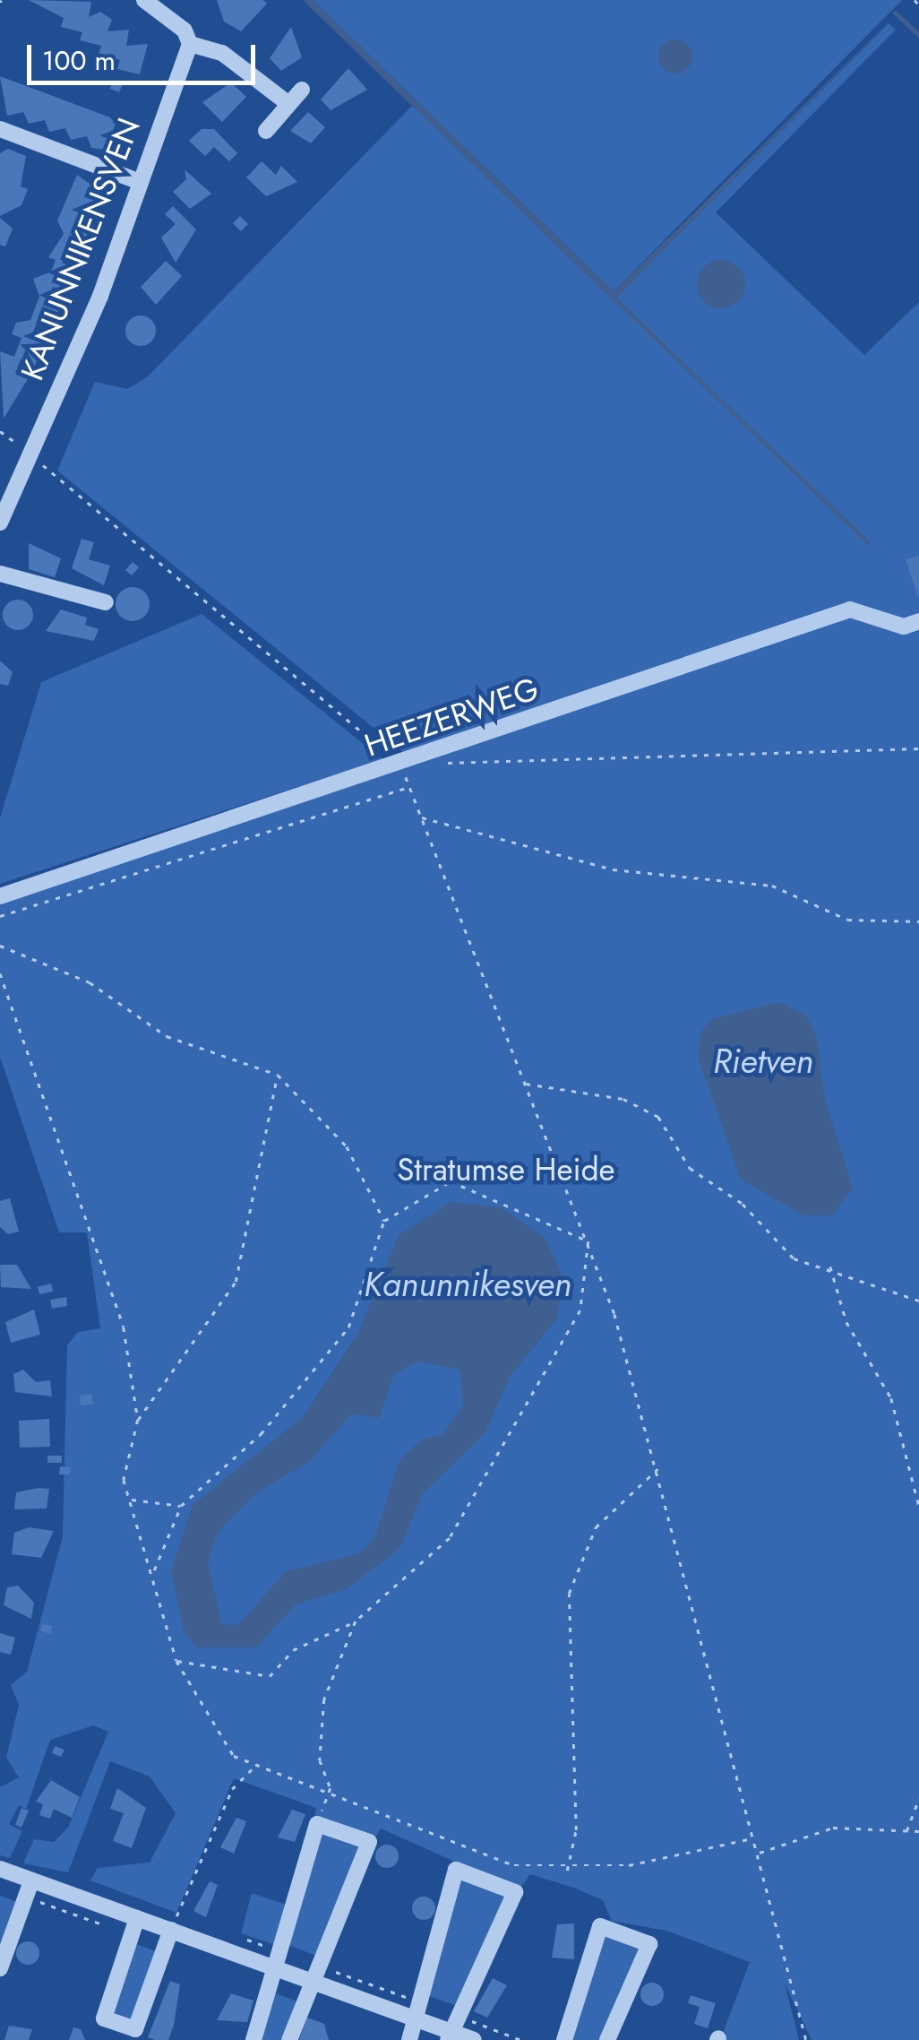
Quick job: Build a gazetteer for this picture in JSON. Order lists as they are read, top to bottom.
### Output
{
  "streets": {
    "street": ["KANUNNIKENSVEN", "HEEZERWEG"]
  },
  "water": ["Rietven", "Kanunnikesven"],
  "parks": ["Stratumse Heide"],
  "scale_bar": "100 m"
}
